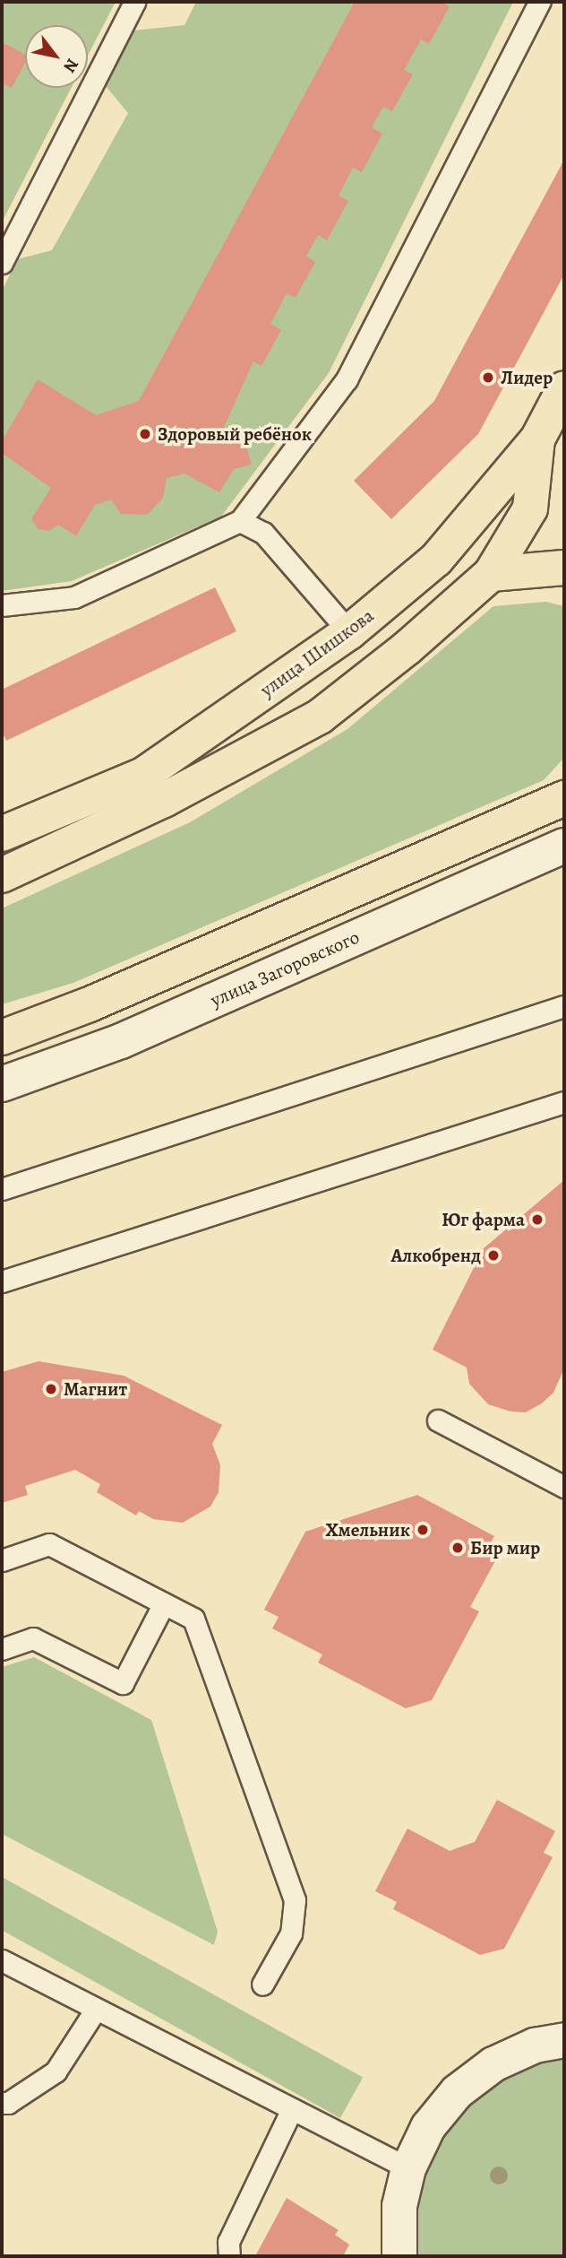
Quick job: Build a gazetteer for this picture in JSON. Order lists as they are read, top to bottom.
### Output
{
  "streets": {
    "main road": ["улица Шишкова"],
    "street": ["улица Загоровского"]
  },
  "places": [
    "Лидер",
    "Здоровый ребёнок",
    "Юг фарма",
    "Алкобренд",
    "Магнит",
    "Хмельник",
    "Бир мир"
  ],
  "north": "bottom right"
}
